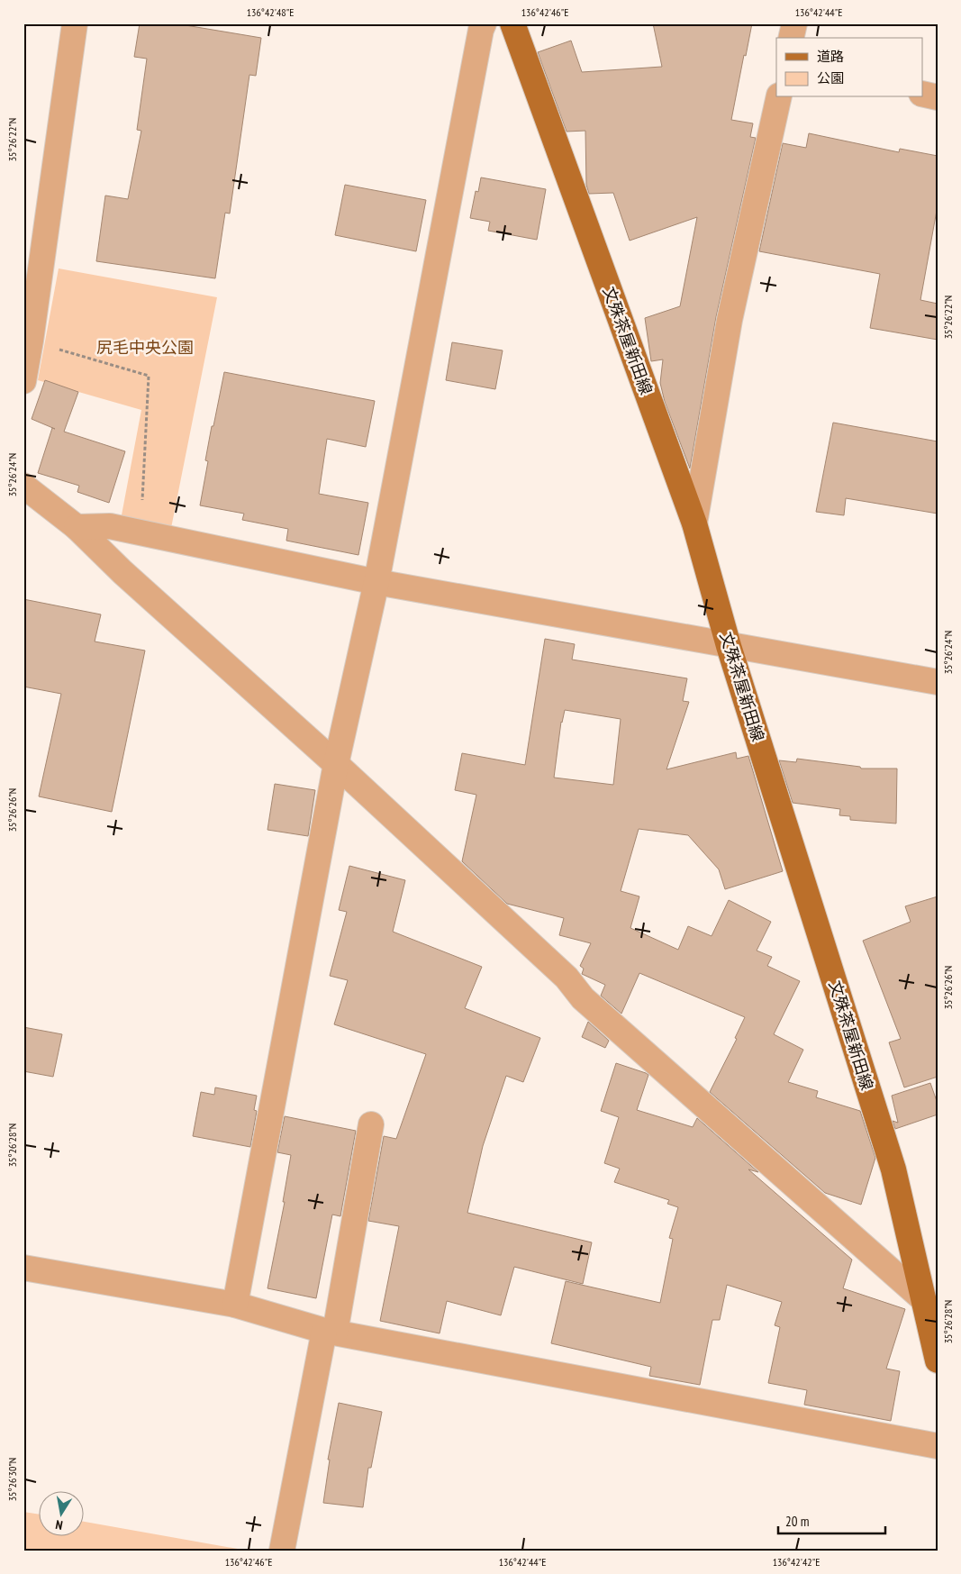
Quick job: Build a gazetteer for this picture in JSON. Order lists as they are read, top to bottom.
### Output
{
  "streets": {
    "main road": ["文殊茶屋新田線"]
  },
  "parks": ["尻毛中央公園"],
  "legend": ["道路", "公園"],
  "scale_bar": "20 m",
  "north": "bottom",
  "coordinates": [
    "136°42'48\"E",
    "136°42'46\"E",
    "136°42'44\"E",
    "35°26'22\"N",
    "35°26'24\"N",
    "35°26'26\"N",
    "35°26'28\"N",
    "35°26'30\"N",
    "136°42'42\"E"
  ]
}
